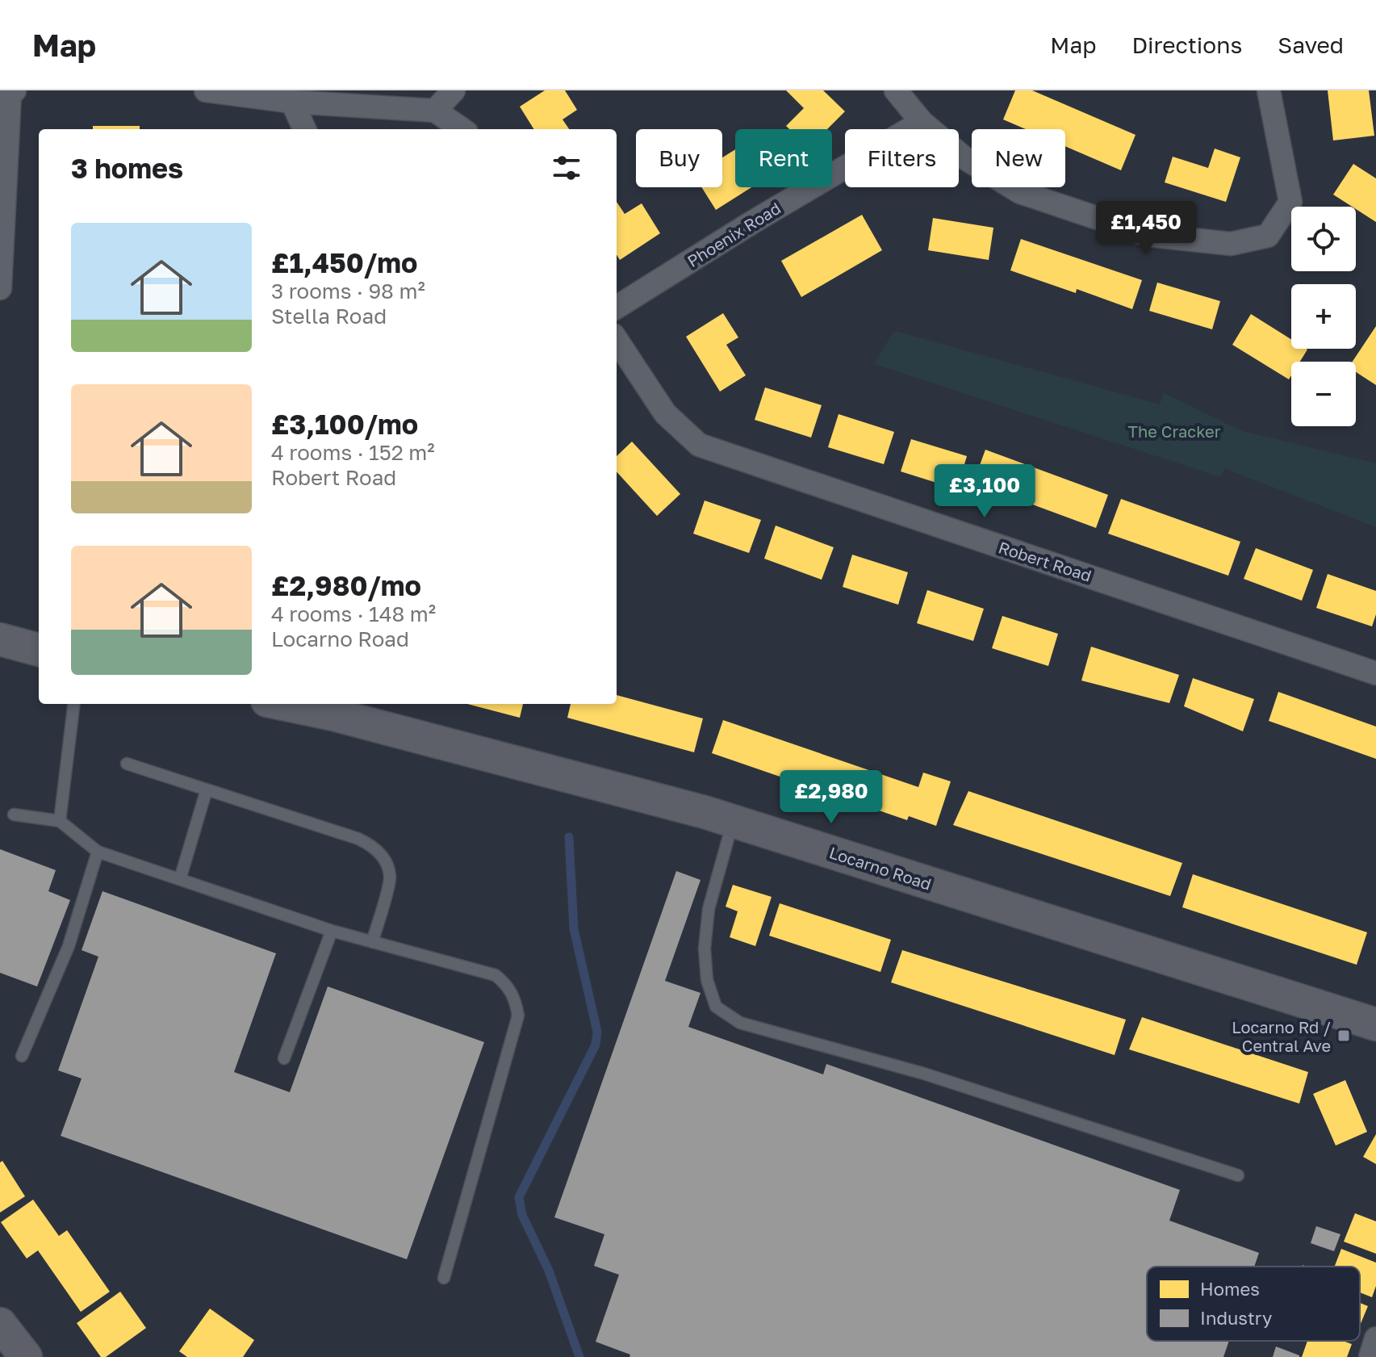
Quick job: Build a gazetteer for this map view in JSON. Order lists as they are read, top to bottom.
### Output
{
  "streets": {
    "street": ["Phoenix Road", "Robert Road", "Locarno Road"]
  },
  "parks": ["The Cracker"],
  "places": {
    "transit": ["Locarno Rd / Central Ave"]
  },
  "legend": ["Homes", "Industry"],
  "page": {
    "header": "Map",
    "nav": ["Map", "Directions", "Saved"],
    "chip": [
      "Buy",
      "Rent",
      "Filters",
      "New"
    ],
    "heading": "3 homes",
    "price": ["£1,450", "£3,100", "£2,980"],
    "map_buttons": ["+", "−"],
    "list": [
      {
        "name": "£1,450/mo",
        "note": "3 rooms · 98 m² · Stella Road"
      },
      {
        "name": "£3,100/mo",
        "note": "4 rooms · 152 m² · Robert Road"
      },
      {
        "name": "£2,980/mo",
        "note": "4 rooms · 148 m² · Locarno Road"
      }
    ]
  }
}
